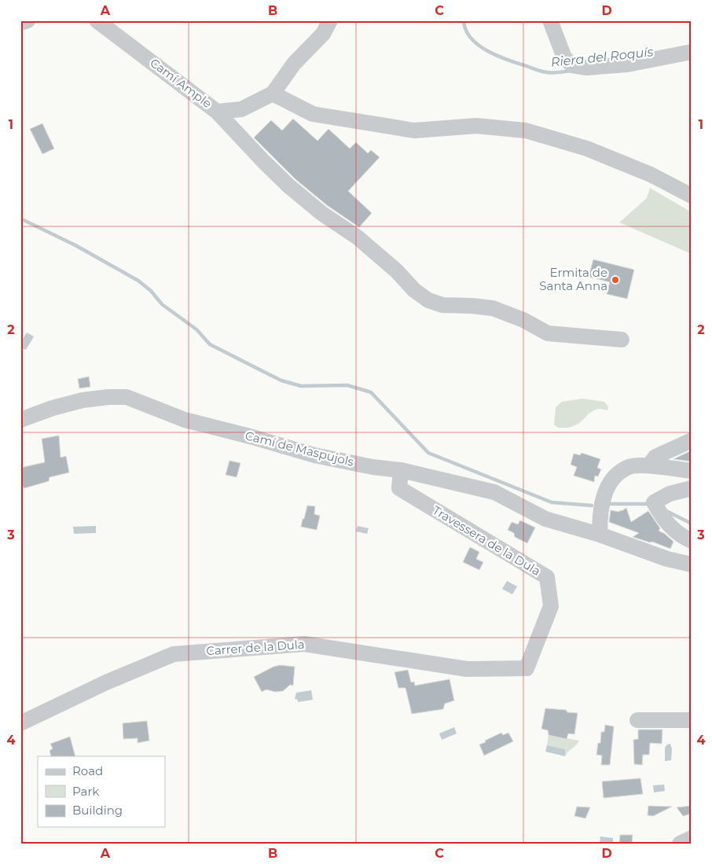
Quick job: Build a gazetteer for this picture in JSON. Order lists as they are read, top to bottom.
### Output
{
  "streets": {
    "street": [
      "Camí Ample",
      "Camí de Maspujols",
      "Travessera de la Dula",
      "Carrer de la Dula"
    ]
  },
  "crossings": [
    ["Camí de Maspujols", "Travessera de la Dula"],
    ["Travessera de la Dula", "Carrer de la Dula"]
  ],
  "water": ["Riera del Roquís"],
  "places": ["Ermita de Santa Anna"],
  "legend": ["Road", "Park", "Building"],
  "grid": {
    "columns": [
      "A",
      "B",
      "C",
      "D"
    ],
    "rows": [
      "1",
      "2",
      "3",
      "4"
    ]
  }
}
